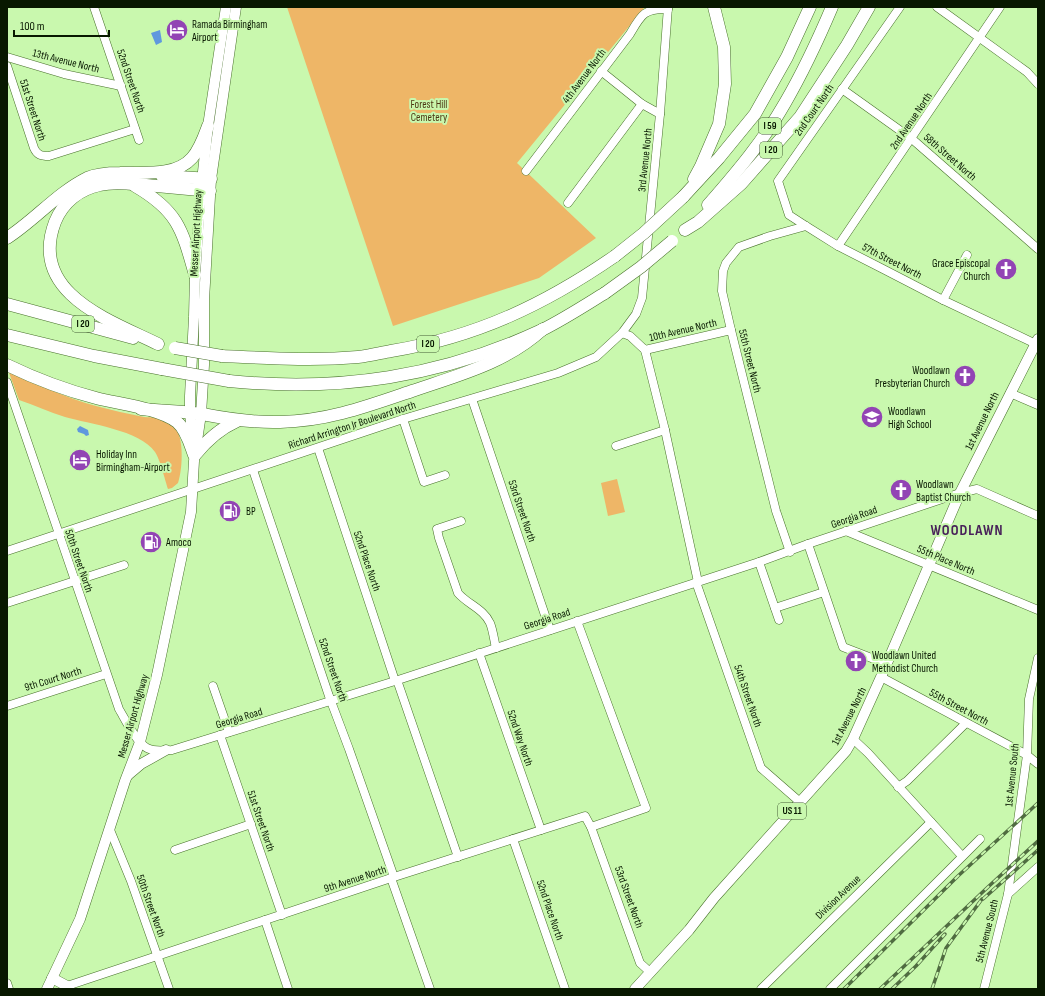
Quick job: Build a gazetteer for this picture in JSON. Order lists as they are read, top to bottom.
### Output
{
  "streets": {
    "highway": ["I 59", "I 20"],
    "main road": ["Messer Airport Highway", "1st Avenue North", "US 11"],
    "street": [
      "13th Avenue North",
      "4th Avenue North",
      "52nd Street North",
      "51st Street North",
      "2nd Court North",
      "2nd Avenue North",
      "58th Street North",
      "3rd Avenue North",
      "57th Street North",
      "10th Avenue North",
      "55th Street North",
      "Richard Arrington Jr Boulevard North",
      "53rd Street North",
      "Georgia Road",
      "55th Place North",
      "50th Street North",
      "52nd Place North",
      "9th Court North",
      "54th Street North",
      "52nd Way North",
      "1st Avenue South",
      "9th Avenue North",
      "Division Avenue",
      "5th Avenue South"
    ]
  },
  "crossings": [
    ["13th Avenue North", "52nd Street North"],
    ["4th Avenue North", "3rd Avenue North"],
    ["52nd Street North", "51st Street North"],
    ["52nd Street North", "Richard Arrington Jr Boulevard North"],
    ["52nd Street North", "Georgia Road"],
    ["52nd Street North", "9th Avenue North"],
    ["51st Street North", "Georgia Road"],
    ["51st Street North", "9th Avenue North"],
    ["2nd Court North", "58th Street North"],
    ["2nd Court North", "57th Street North"],
    ["2nd Court North", "55th Street North"],
    ["2nd Avenue North", "58th Street North"],
    ["2nd Avenue North", "57th Street North"],
    ["I 59", "I 20"],
    ["3rd Avenue North", "Richard Arrington Jr Boulevard North"],
    ["Messer Airport Highway", "Richard Arrington Jr Boulevard North"],
    ["Messer Airport Highway", "Georgia Road"],
    ["Messer Airport Highway", "50th Street North"],
    ["57th Street North", "55th Street North"],
    ["57th Street North", "1st Avenue North"],
    ["10th Avenue North", "55th Street North"],
    ["10th Avenue North", "Richard Arrington Jr Boulevard North"],
    ["10th Avenue North", "54th Street North"],
    ["55th Street North", "1st Avenue North"],
    ["55th Street North", "Georgia Road"],
    ["55th Street North", "1st Avenue South"],
    ["1st Avenue North", "53rd Street North"],
    ["1st Avenue North", "Georgia Road"],
    ["1st Avenue North", "55th Place North"],
    ["1st Avenue North", "54th Street North"],
    ["Richard Arrington Jr Boulevard North", "53rd Street North"],
    ["Richard Arrington Jr Boulevard North", "50th Street North"],
    ["Richard Arrington Jr Boulevard North", "52nd Place North"],
    ["53rd Street North", "Georgia Road"],
    ["53rd Street North", "9th Avenue North"],
    ["Georgia Road", "55th Place North"],
    ["Georgia Road", "50th Street North"],
    ["Georgia Road", "52nd Place North"],
    ["Georgia Road", "54th Street North"],
    ["Georgia Road", "52nd Way North"],
    ["50th Street North", "9th Court North"],
    ["50th Street North", "9th Avenue North"],
    ["52nd Place North", "9th Avenue North"],
    ["52nd Way North", "9th Avenue North"],
    ["1st Avenue South", "5th Avenue South"]
  ],
  "districts": ["WOODLAWN"],
  "parks": ["Forest Hill Cemetery"],
  "places": {
    "hotel": ["Ramada Birmingham Airport", "Holiday Inn Birmingham-Airport"],
    "church": [
      "Grace Episcopal Church",
      "Woodlawn Presbyterian Church",
      "Woodlawn Baptist Church",
      "Woodlawn United Methodist Church"
    ],
    "school or university": ["Woodlawn High School"],
    "fuel station": ["BP", "Amoco"]
  },
  "scale_bar": "100 m"
}
